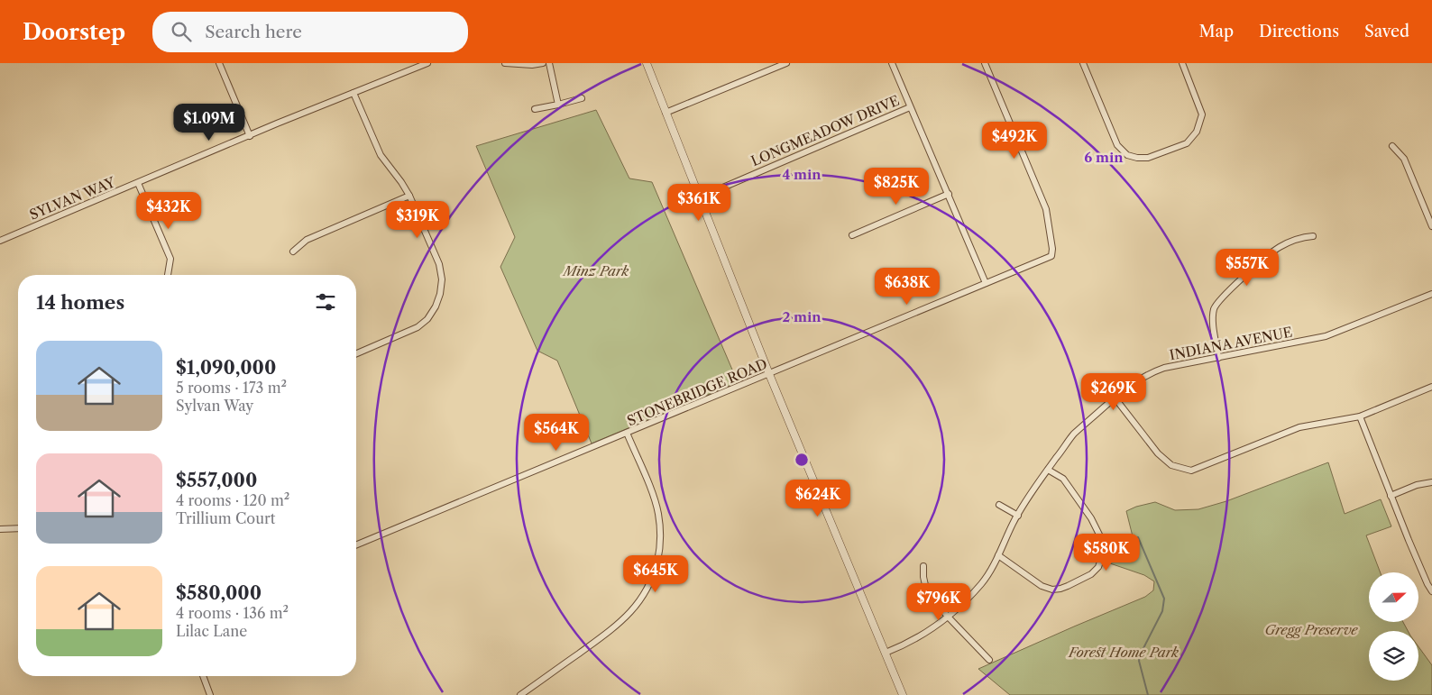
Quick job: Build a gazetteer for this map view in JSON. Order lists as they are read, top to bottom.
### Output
{
  "streets": {
    "street": [
      "LONGMEADOW DRIVE",
      "SYLVAN WAY",
      "INDIANA AVENUE",
      "STONEBRIDGE ROAD"
    ]
  },
  "parks": ["Minz Park", "Gregg Preserve", "Forest Home Park"],
  "north": "right",
  "page": {
    "header": "Doorstep",
    "search": "Search here",
    "nav": ["Map", "Directions", "Saved"],
    "price": [
      "$1.09M",
      "$492K",
      "$825K",
      "$361K",
      "$432K",
      "$319K",
      "$557K",
      "$638K",
      "$269K",
      "$564K",
      "$624K",
      "$580K",
      "$645K",
      "$796K"
    ],
    "heading": "14 homes",
    "list": [
      {
        "name": "$1,090,000",
        "note": "5 rooms · 173 m² · Sylvan Way"
      },
      {
        "name": "$557,000",
        "note": "4 rooms · 120 m² · Trillium Court"
      },
      {
        "name": "$580,000",
        "note": "4 rooms · 136 m² · Lilac Lane"
      }
    ]
  },
  "rings": ["6 min", "4 min", "2 min"]
}
